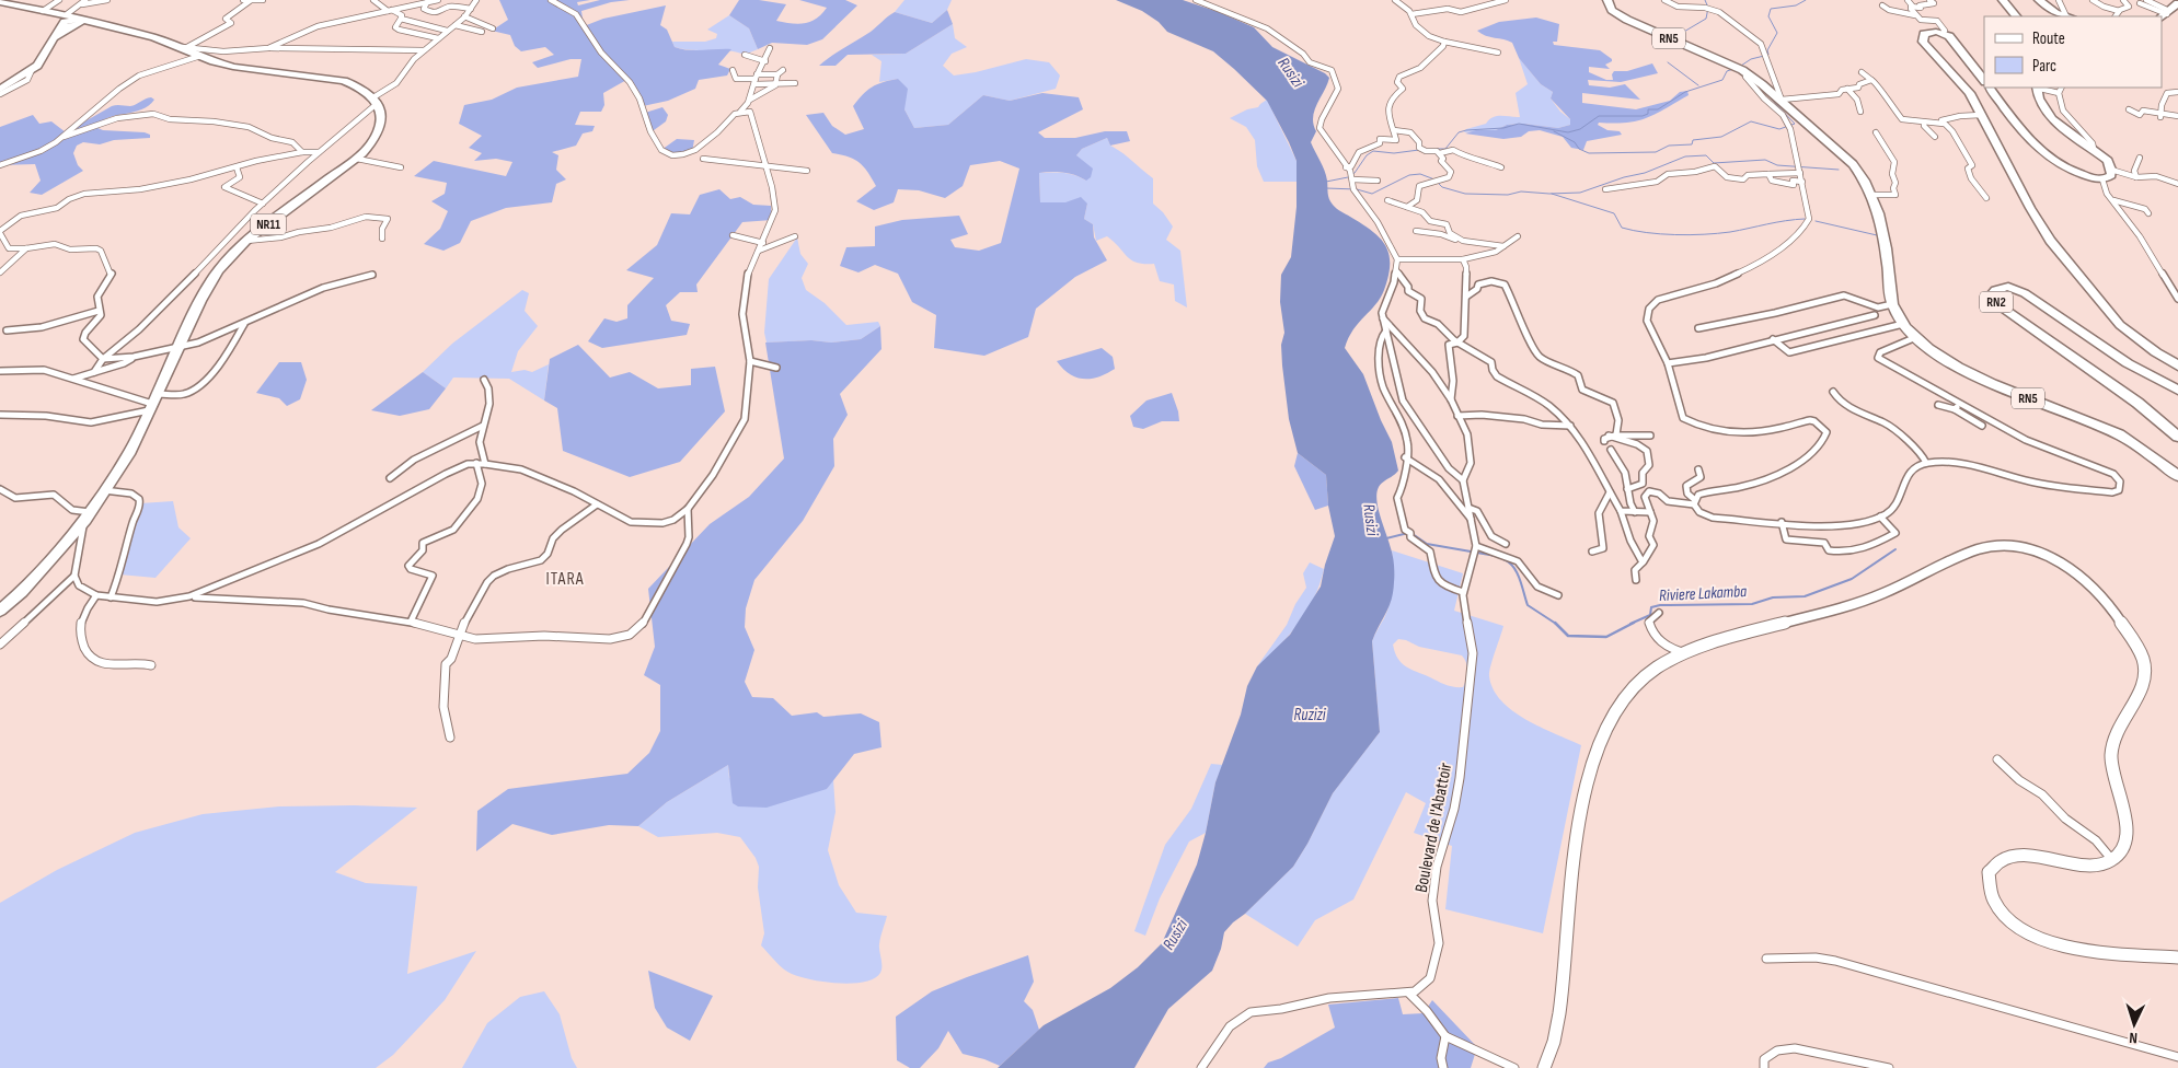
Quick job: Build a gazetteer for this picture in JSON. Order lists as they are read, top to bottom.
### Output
{
  "streets": {
    "highway": ["RN5", "NR11", "RN2"],
    "street": ["Boulevard de l'Abattoir"]
  },
  "districts": ["ITARA"],
  "water": ["Rusizi", "Riviere Lakamba", "Ruzizi"],
  "legend": ["Route", "Parc"],
  "north": "bottom"
}
